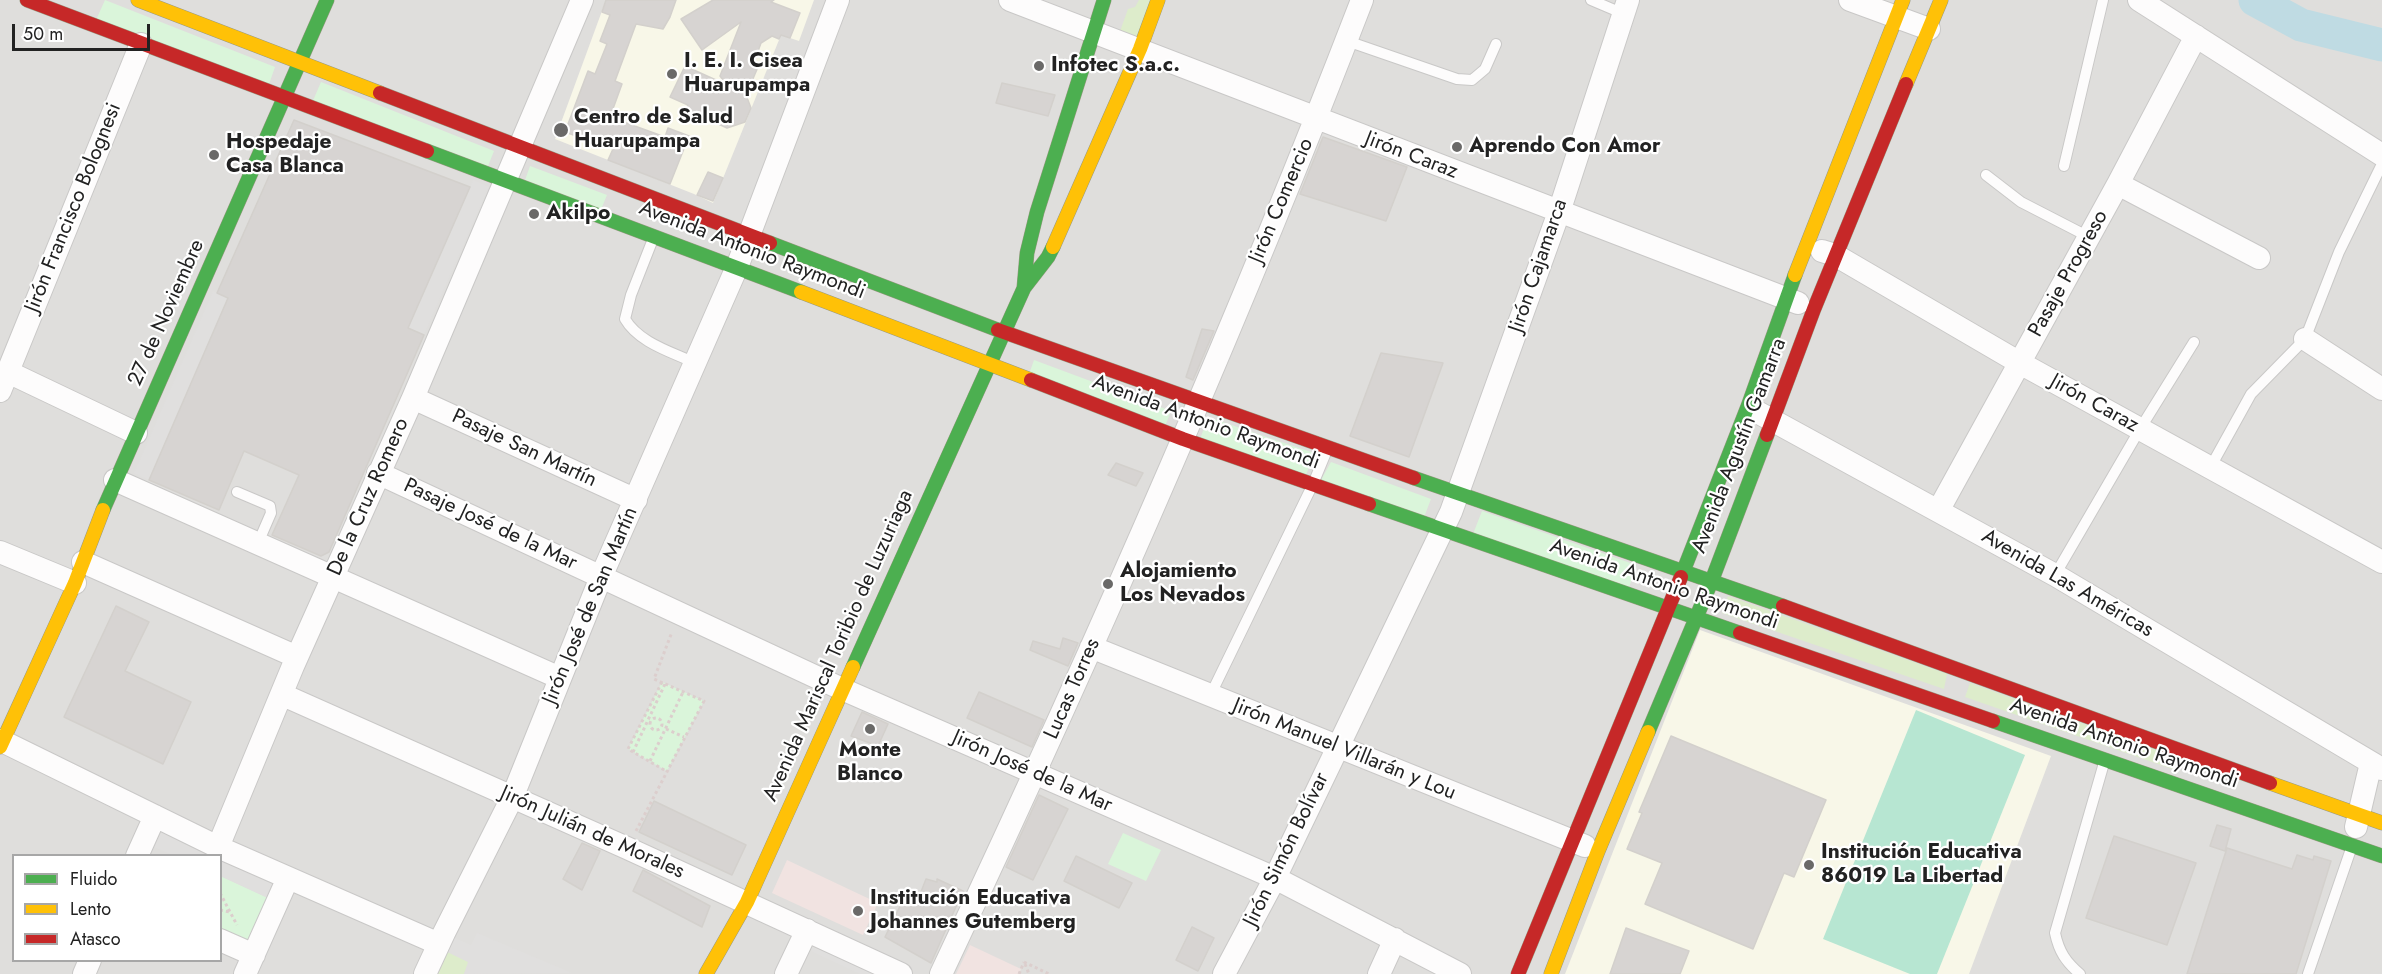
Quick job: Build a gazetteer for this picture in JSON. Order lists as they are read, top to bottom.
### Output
{
  "streets": {
    "main road": [
      "Avenida Antonio Raymondi",
      "27 de Noviembre",
      "Avenida Agustín Gamarra",
      "Avenida Mariscal Toribio de Luzuriaga"
    ],
    "street": [
      "Jirón Caraz",
      "Jirón Comercio",
      "Jirón Francisco Bolognesi",
      "Jirón Cajamarca",
      "Pasaje Progreso",
      "Pasaje San Martín",
      "De la Cruz Romero",
      "Pasaje José de la Mar",
      "Avenida Las Américas",
      "Jirón José de San Martín",
      "Lucas Torres",
      "Jirón Manuel Villarán y Lou",
      "Jirón José de la Mar",
      "Jirón Julián de Morales",
      "Jirón Simón Bolívar"
    ]
  },
  "crossings": [
    ["Jirón Caraz", "Jirón Comercio"],
    ["Jirón Caraz", "Jirón Cajamarca"],
    ["Jirón Caraz", "Pasaje Progreso"],
    ["Jirón Caraz", "Avenida Agustín Gamarra"],
    ["Jirón Comercio", "Avenida Antonio Raymondi"],
    ["Jirón Comercio", "Lucas Torres"],
    ["Jirón Francisco Bolognesi", "Avenida Antonio Raymondi"],
    ["Jirón Francisco Bolognesi", "27 de Noviembre"],
    ["Avenida Antonio Raymondi", "Jirón Cajamarca"],
    ["Avenida Antonio Raymondi", "27 de Noviembre"],
    ["Avenida Antonio Raymondi", "Avenida Agustín Gamarra"],
    ["Avenida Antonio Raymondi", "De la Cruz Romero"],
    ["Avenida Antonio Raymondi", "Jirón José de San Martín"],
    ["Avenida Antonio Raymondi", "Avenida Mariscal Toribio de Luzuriaga"],
    ["Avenida Antonio Raymondi", "Lucas Torres"],
    ["Avenida Antonio Raymondi", "Jirón Simón Bolívar"],
    ["Jirón Cajamarca", "Jirón Simón Bolívar"],
    ["Pasaje Progreso", "Avenida Las Américas"],
    ["Avenida Agustín Gamarra", "Avenida Las Américas"],
    ["Avenida Agustín Gamarra", "Jirón Manuel Villarán y Lou"],
    ["Pasaje San Martín", "De la Cruz Romero"],
    ["Pasaje San Martín", "Jirón José de San Martín"],
    ["De la Cruz Romero", "Pasaje José de la Mar"],
    ["De la Cruz Romero", "Jirón Julián de Morales"],
    ["Pasaje José de la Mar", "Jirón José de San Martín"],
    ["Pasaje José de la Mar", "Jirón José de la Mar"],
    ["Jirón José de San Martín", "Jirón José de la Mar"],
    ["Jirón José de San Martín", "Jirón Julián de Morales"],
    ["Avenida Mariscal Toribio de Luzuriaga", "Jirón José de la Mar"],
    ["Avenida Mariscal Toribio de Luzuriaga", "Jirón Julián de Morales"],
    ["Lucas Torres", "Jirón Manuel Villarán y Lou"],
    ["Lucas Torres", "Jirón José de la Mar"],
    ["Jirón Manuel Villarán y Lou", "Jirón Simón Bolívar"],
    ["Jirón José de la Mar", "Jirón Simón Bolívar"]
  ],
  "places": [
    "Infotec S.a.c.",
    "I. E. I. Cisea Huarupampa",
    "Centro de Salud Huarupampa",
    "Aprendo Con Amor",
    "Hospedaje Casa Blanca",
    "Akilpo",
    "Alojamiento Los Nevados",
    "Monte Blanco",
    "Institución Educativa 86019 La Libertad",
    "Institución Educativa Johannes Gutemberg"
  ],
  "legend": ["Fluido", "Lento", "Atasco"],
  "scale_bar": "50 m"
}
